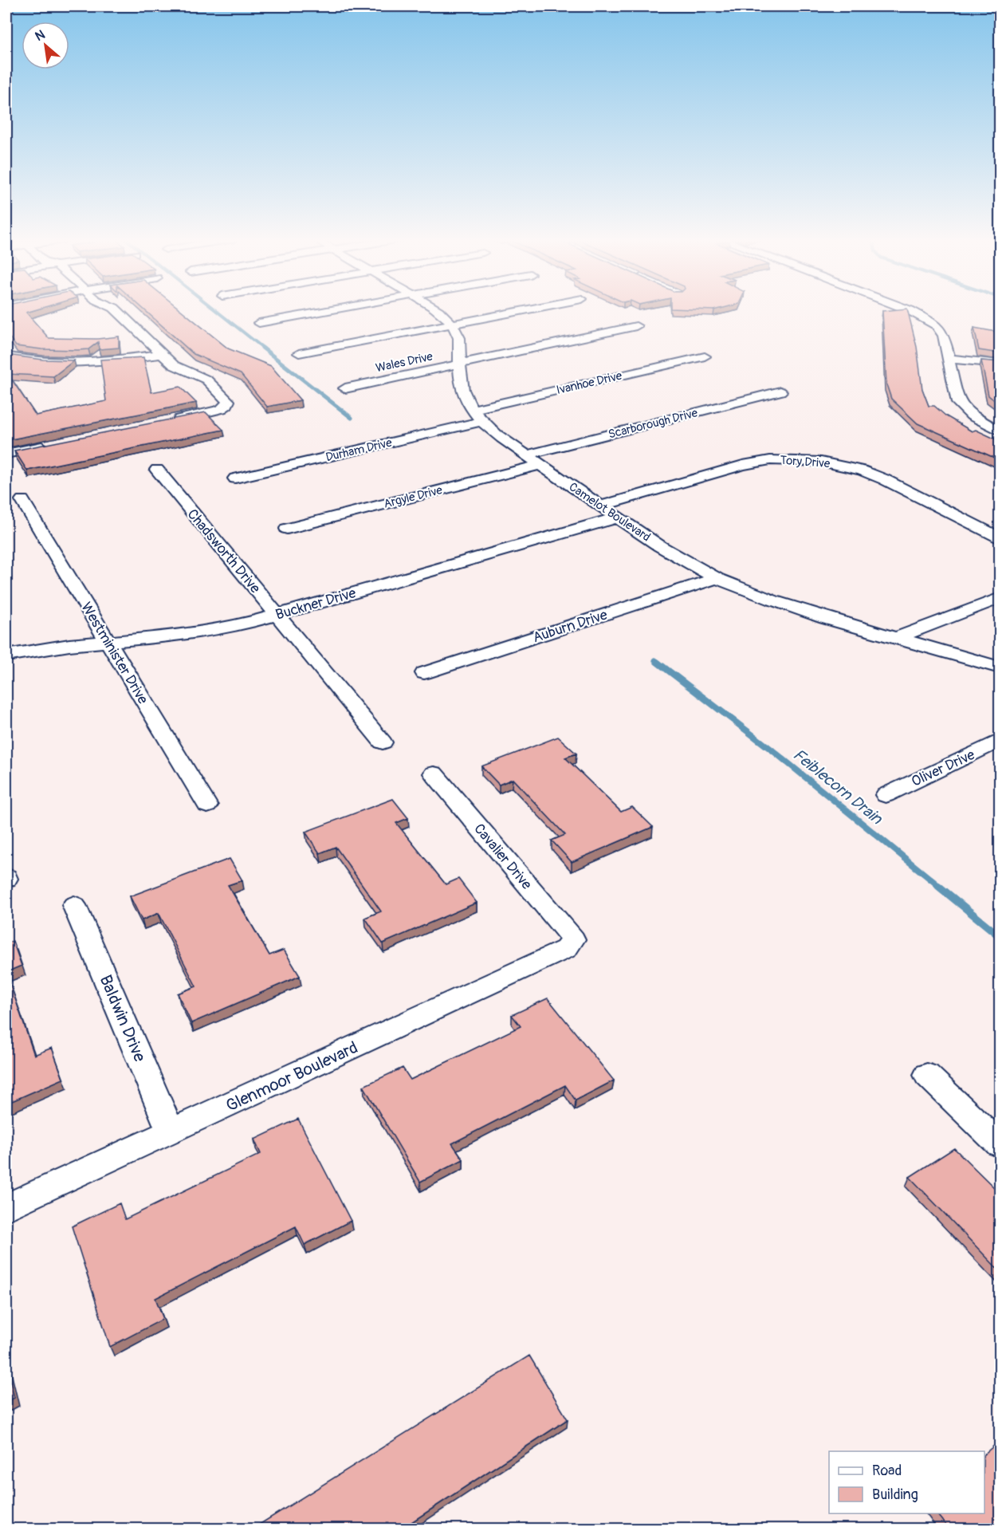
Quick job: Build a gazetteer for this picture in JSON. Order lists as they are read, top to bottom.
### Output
{
  "streets": {
    "street": [
      "Wales Drive",
      "Ivanhoe Drive",
      "Scarborough Drive",
      "Durham Drive",
      "Tory Drive",
      "Argyle Drive",
      "Camelot Boulevard",
      "Chadsworth Drive",
      "Buckner Drive",
      "Auburn Drive",
      "Westminister Drive",
      "Oliver Drive",
      "Cavalier Drive",
      "Baldwin Drive",
      "Glenmoor Boulevard"
    ]
  },
  "crossings": [
    ["Wales Drive", "Camelot Boulevard"],
    ["Ivanhoe Drive", "Camelot Boulevard"],
    ["Scarborough Drive", "Camelot Boulevard"],
    ["Durham Drive", "Camelot Boulevard"],
    ["Tory Drive", "Camelot Boulevard"],
    ["Argyle Drive", "Camelot Boulevard"],
    ["Camelot Boulevard", "Buckner Drive"],
    ["Camelot Boulevard", "Auburn Drive"],
    ["Chadsworth Drive", "Buckner Drive"],
    ["Buckner Drive", "Westminister Drive"],
    ["Cavalier Drive", "Glenmoor Boulevard"],
    ["Baldwin Drive", "Glenmoor Boulevard"]
  ],
  "water": ["Feiblecorn Drain"],
  "legend": ["Road", "Building"],
  "north": "top left"
}
